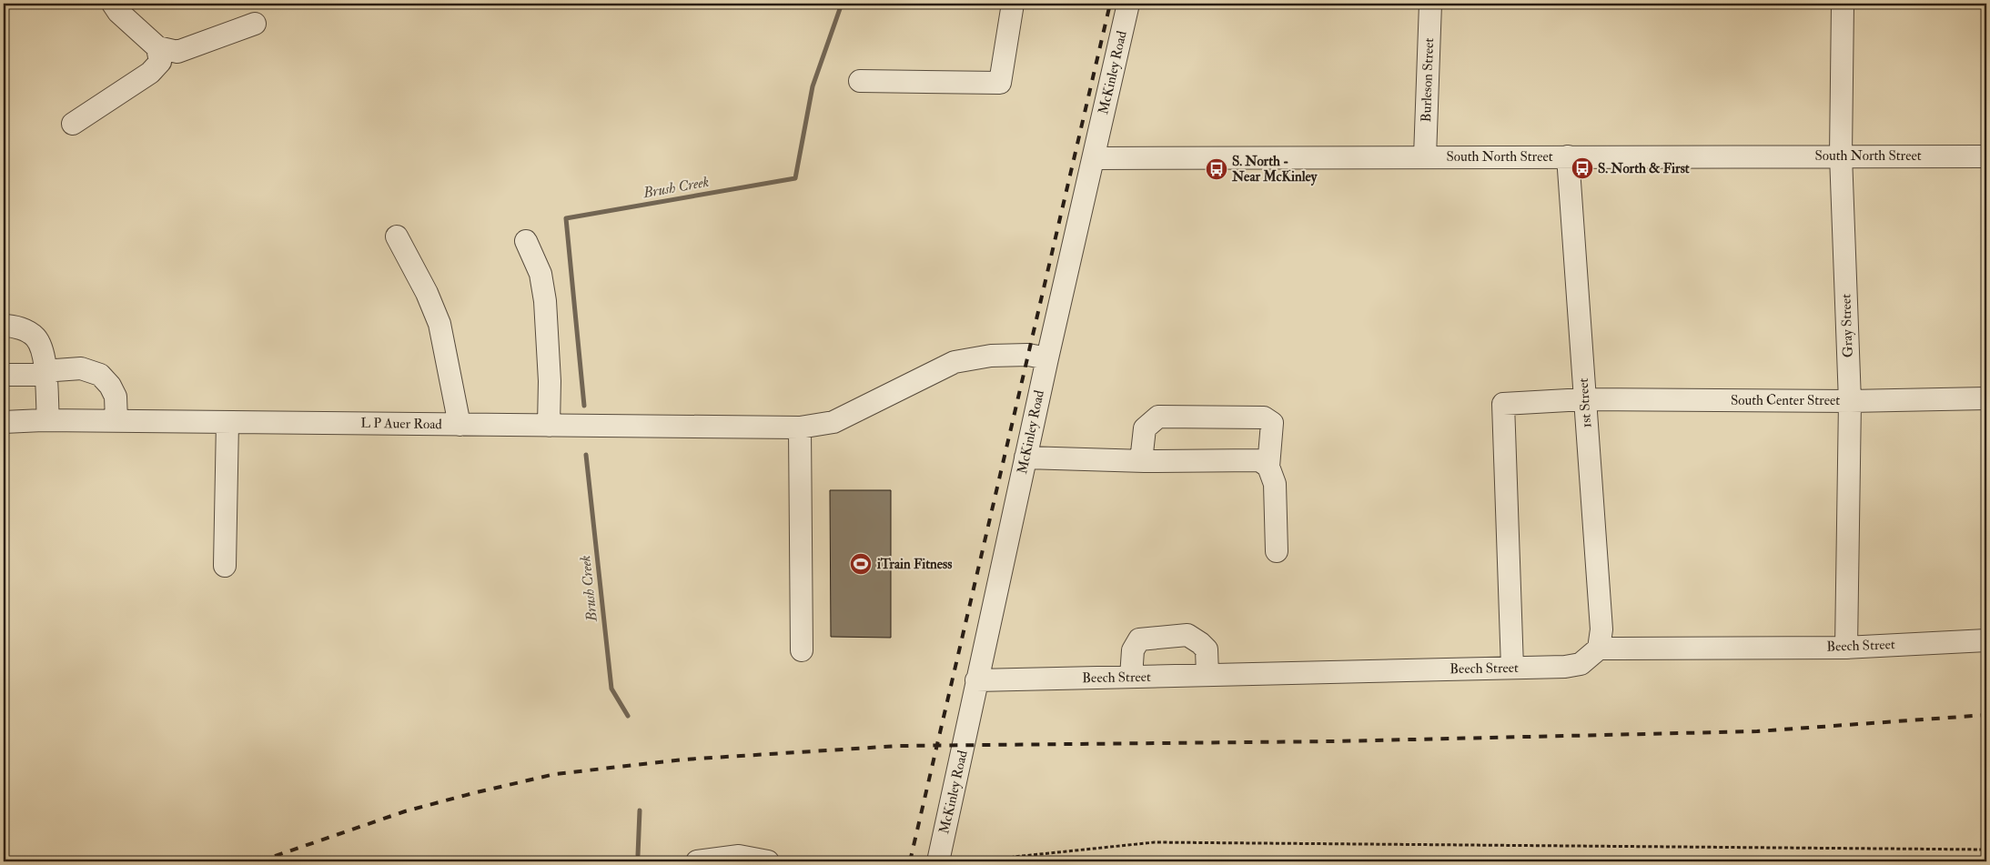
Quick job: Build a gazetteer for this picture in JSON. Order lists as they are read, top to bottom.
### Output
{
  "streets": {
    "street": [
      "McKinley Road",
      "Burleson Street",
      "South North Street",
      "Gray Street",
      "South Center Street",
      "1st Street",
      "L P Auer Road",
      "Beech Street"
    ]
  },
  "crossings": [
    ["McKinley Road", "South North Street"],
    ["McKinley Road", "L P Auer Road"],
    ["McKinley Road", "Beech Street"],
    ["Burleson Street", "South North Street"],
    ["South North Street", "Gray Street"],
    ["South North Street", "1st Street"],
    ["Gray Street", "South Center Street"],
    ["Gray Street", "Beech Street"],
    ["South Center Street", "1st Street"],
    ["South Center Street", "Beech Street"],
    ["1st Street", "Beech Street"]
  ],
  "water": ["Brush Creek"],
  "places": {
    "bus stop": ["S. North & First", "S. North - Near McKinley"],
    "sports": ["iTrain Fitness"]
  }
}
